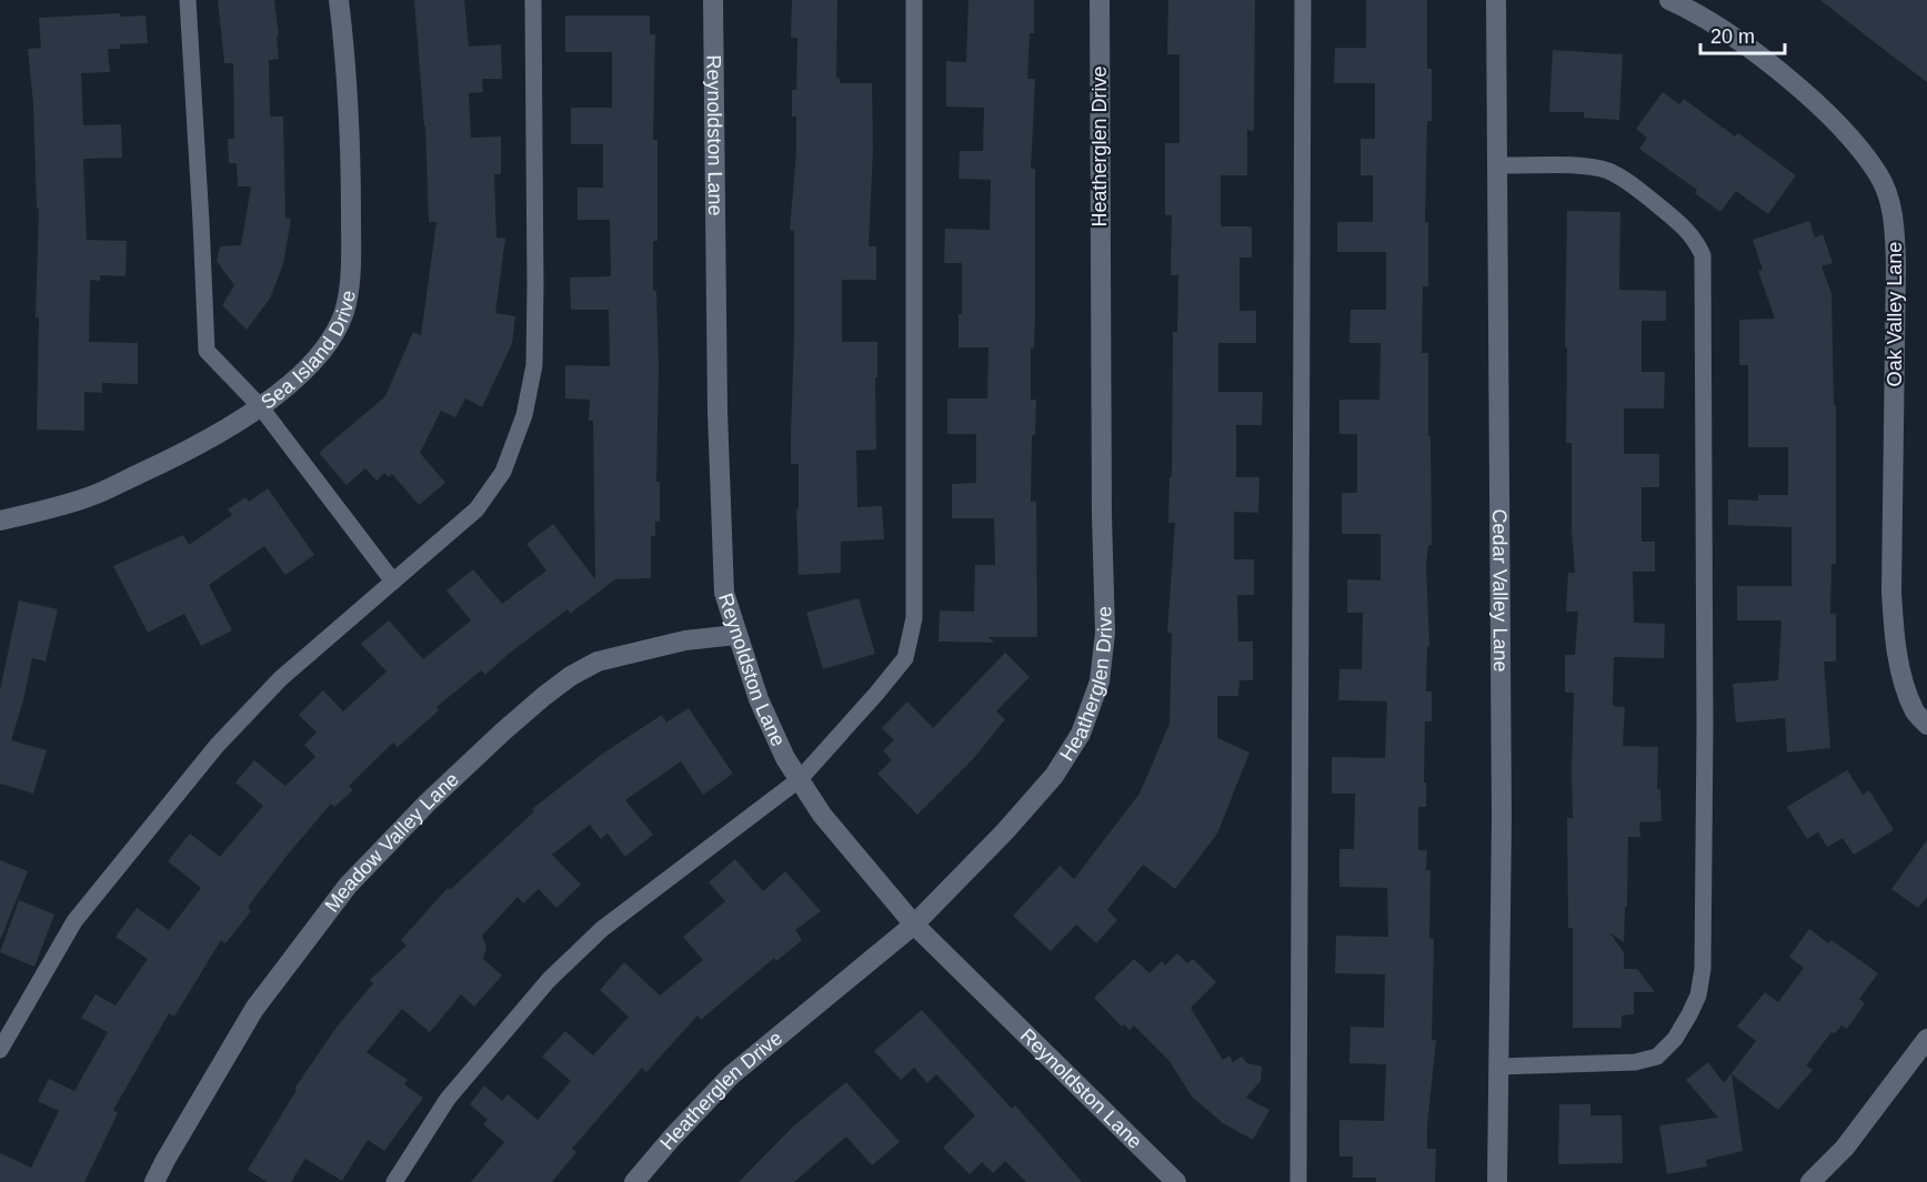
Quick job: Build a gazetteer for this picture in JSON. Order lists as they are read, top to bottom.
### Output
{
  "streets": {
    "street": [
      "Reynoldston Lane",
      "Heatherglen Drive",
      "Oak Valley Lane",
      "Sea Island Drive",
      "Cedar Valley Lane",
      "Meadow Valley Lane"
    ]
  },
  "crossings": [
    ["Reynoldston Lane", "Heatherglen Drive"],
    ["Reynoldston Lane", "Meadow Valley Lane"]
  ],
  "scale_bar": "20 m"
}
